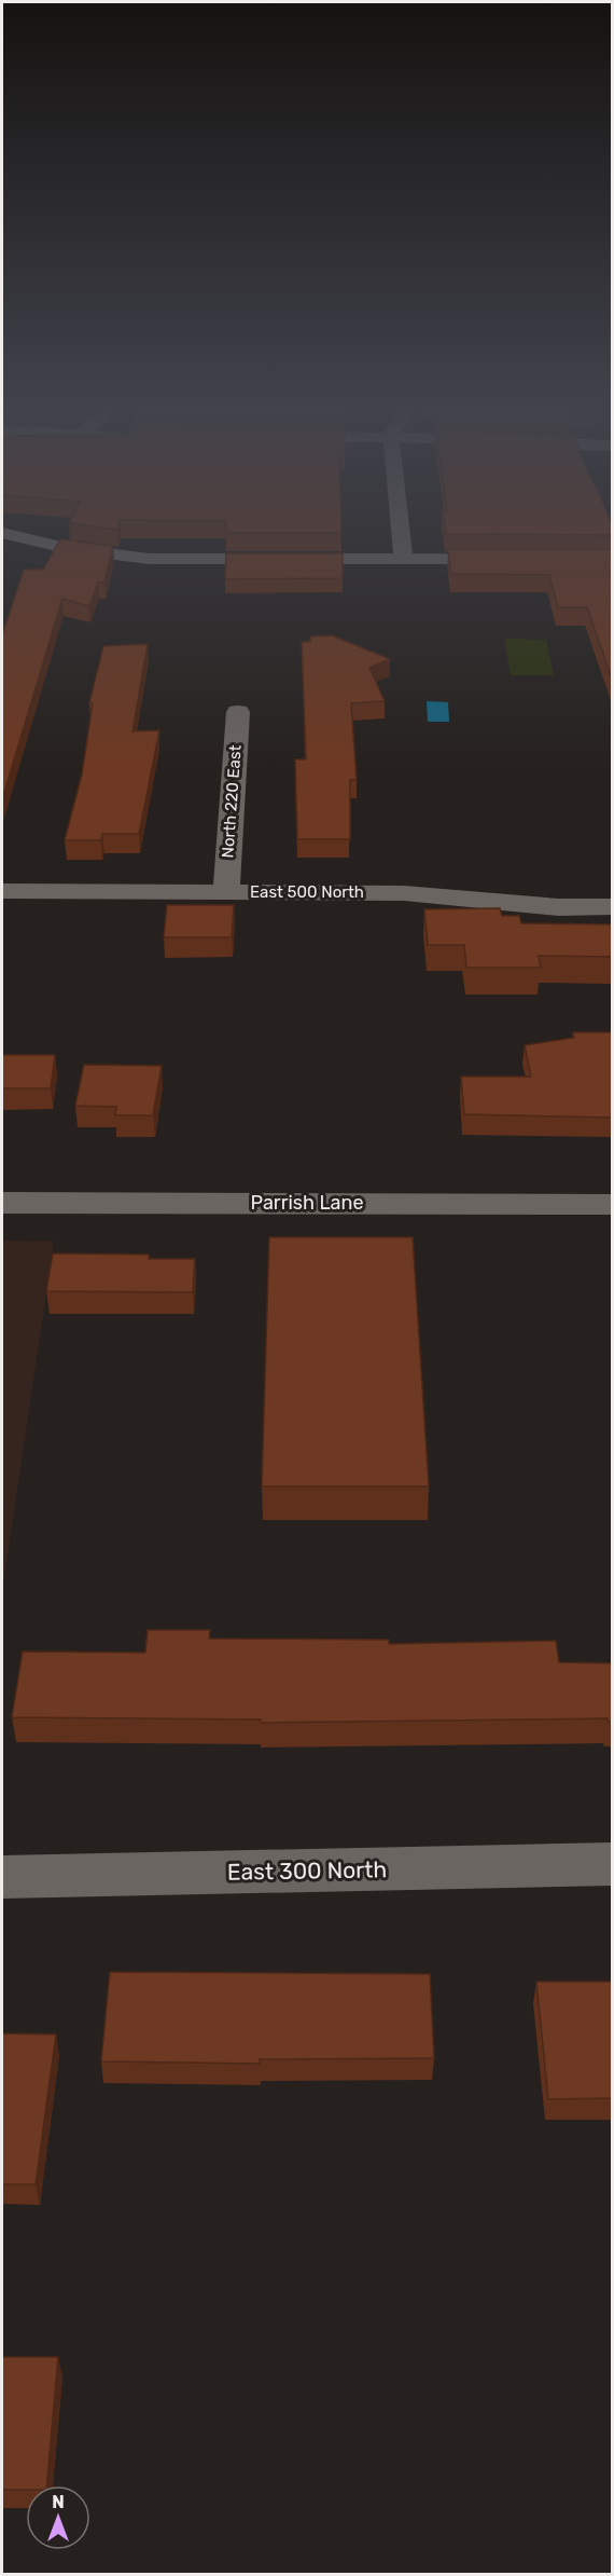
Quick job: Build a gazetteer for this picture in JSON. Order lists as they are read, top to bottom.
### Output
{
  "streets": {
    "street": [
      "North 220 East",
      "East 500 North",
      "Parrish Lane",
      "East 300 North"
    ]
  },
  "crossings": [
    ["North 220 East", "East 500 North"]
  ],
  "north": "top"
}
